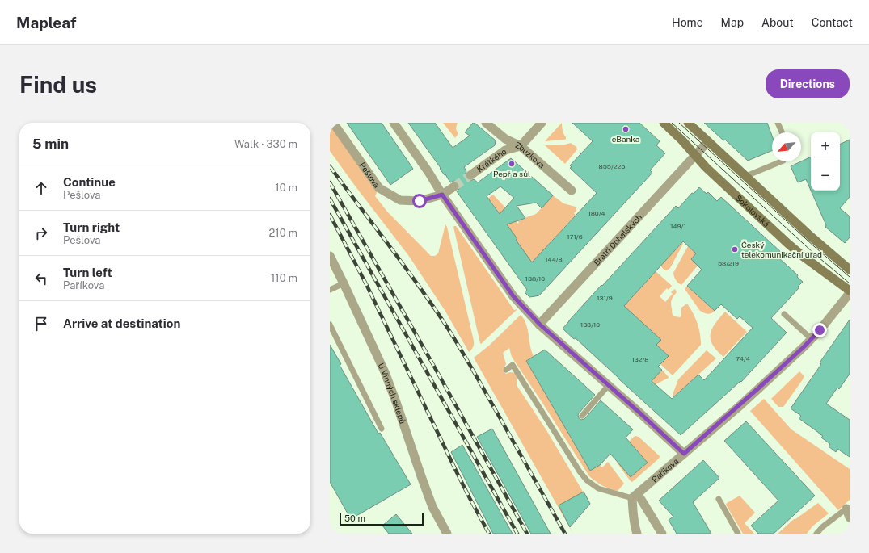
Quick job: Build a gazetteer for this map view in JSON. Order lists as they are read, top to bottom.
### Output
{
  "streets": {
    "main road": ["Sokolovská"],
    "street": [
      "Zbuzkova",
      "Krátkého",
      "Pešlova",
      "Bratří Dohalských",
      "U Vinných sklepů",
      "Paříkova"
    ]
  },
  "crossings": [
    ["Zbuzkova", "Krátkého"],
    ["Sokolovská", "Bratří Dohalských"],
    ["Sokolovská", "Paříkova"]
  ],
  "places": ["eBanka", "Pepř a sůl", "Český telekomunikační úřad"],
  "house_numbers": [
    "855/225",
    "180/4",
    "149/1",
    "171/6",
    "144/8",
    "58/219",
    "138/10",
    "131/9",
    "133/10",
    "74/4",
    "132/8"
  ],
  "scale_bar": "50 m",
  "north": "bottom left",
  "page": {
    "header": "Mapleaf",
    "nav": [
      "Home",
      "Map",
      "About",
      "Contact"
    ],
    "buttons": "Directions",
    "title": "Find us",
    "heading": ["5 min", "Walk · 330 m"],
    "map_buttons": ["+", "−"],
    "list": [
      ["Continue", "Pešlova", "10 m"],
      ["Turn right", "Pešlova", "210 m"],
      ["Turn left", "Paříkova", "110 m"],
      "Arrive at destination"
    ],
    "scale": "50 m"
  }
}
